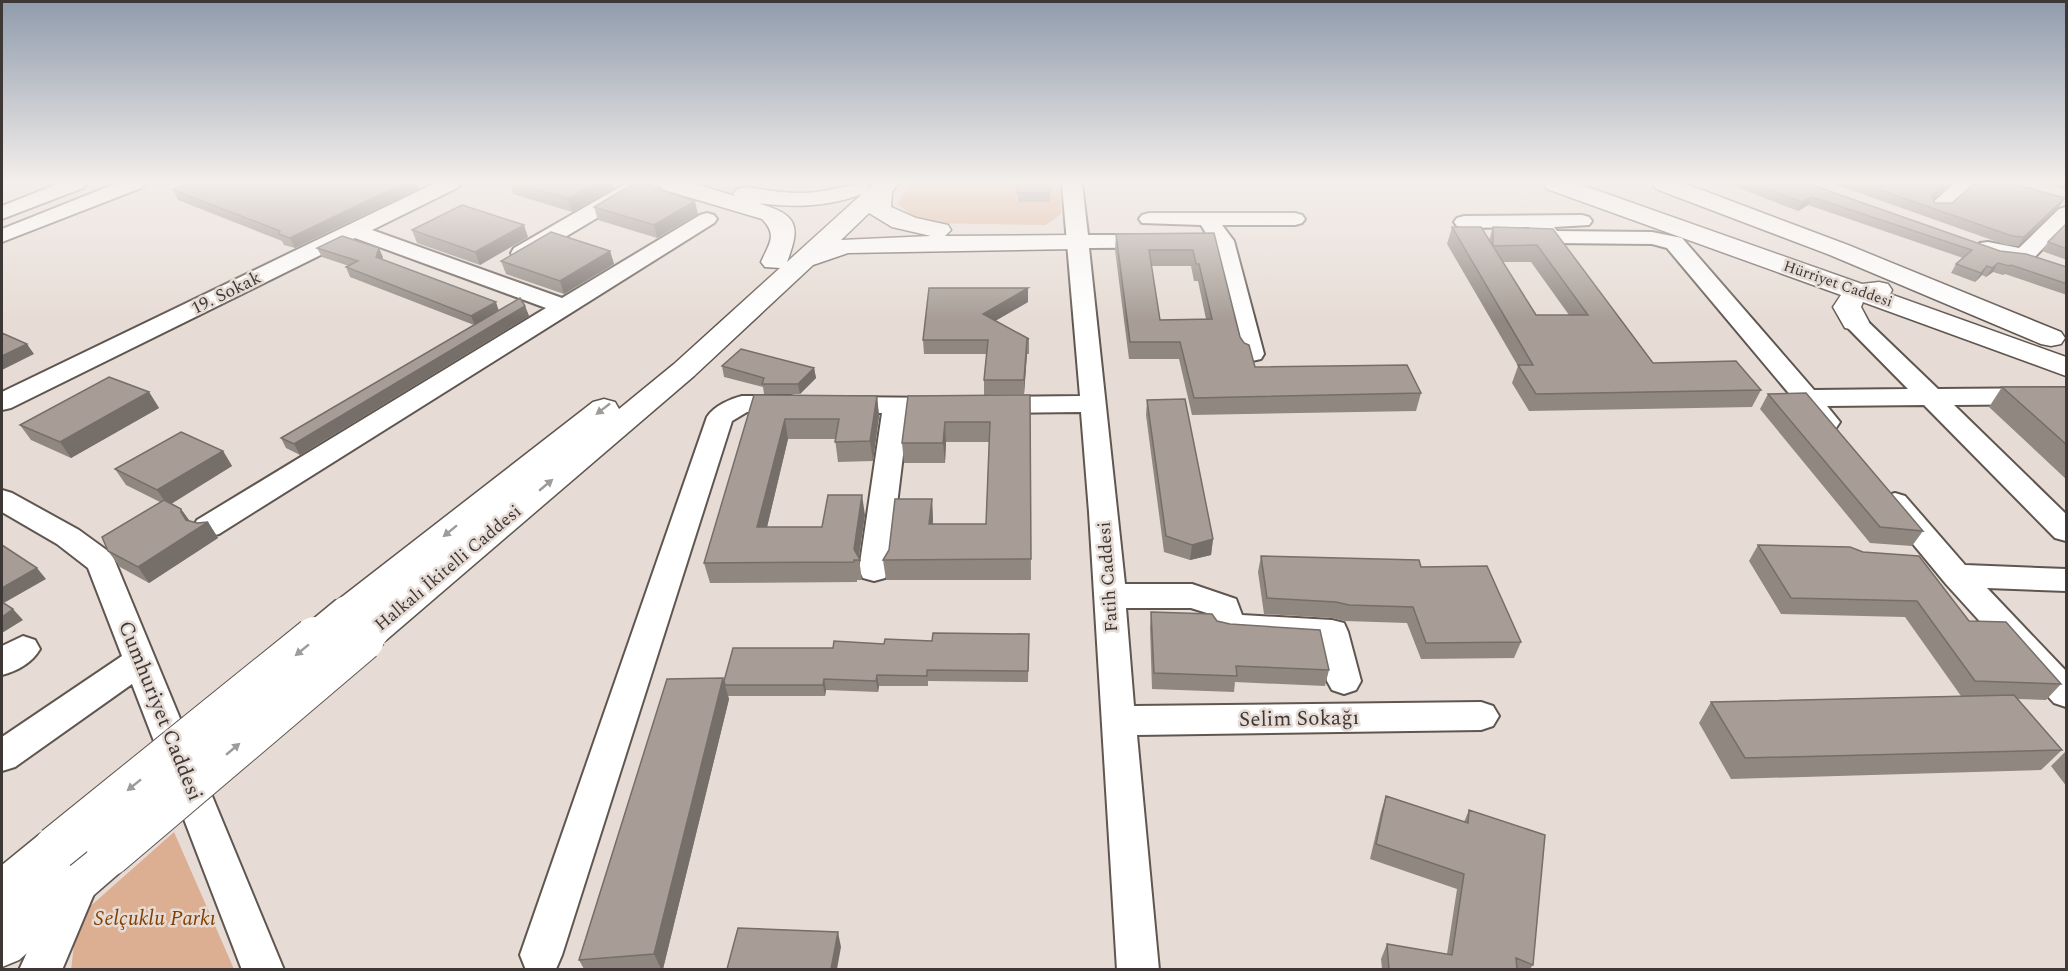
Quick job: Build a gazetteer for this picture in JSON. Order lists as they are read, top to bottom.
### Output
{
  "streets": {
    "main road": ["Hürriyet Caddesi", "Halkalı İkitelli Caddesi"],
    "street": [
      "19. Sokak",
      "Fatih Caddesi",
      "Cumhuriyet Caddesi",
      "Selim Sokağı"
    ]
  },
  "crossings": [
    ["Fatih Caddesi", "Selim Sokağı"]
  ],
  "parks": ["Selçuklu Parkı"]
}
